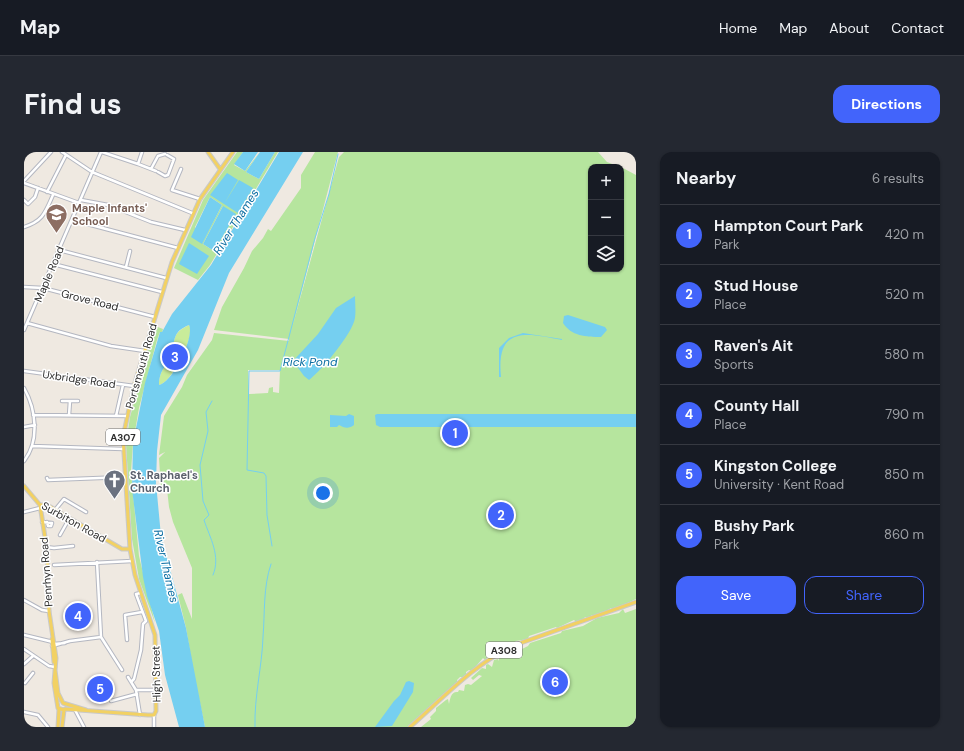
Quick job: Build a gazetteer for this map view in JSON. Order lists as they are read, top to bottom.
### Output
{
  "streets": {
    "main road": [
      "Portsmouth Road",
      "A307",
      "Surbiton Road",
      "Penrhyn Road",
      "A308",
      "High Street"
    ],
    "street": ["Maple Road", "Grove Road", "Uxbridge Road"]
  },
  "crossings": [
    ["Maple Road", "Grove Road"],
    ["Grove Road", "Portsmouth Road"],
    ["Portsmouth Road", "Uxbridge Road"],
    ["Portsmouth Road", "Surbiton Road"],
    ["Portsmouth Road", "High Street"],
    ["Surbiton Road", "Penrhyn Road"]
  ],
  "water": ["River Thames", "Rick Pond"],
  "places": {
    "school or university": ["Maple Infants' School"],
    "church": ["St. Raphael's Church"]
  },
  "page": {
    "header": "Map",
    "nav": [
      "Home",
      "Map",
      "About",
      "Contact"
    ],
    "buttons": [
      "Directions",
      ["Save", "Share"]
    ],
    "title": "Find us",
    "heading": ["Nearby", "6 results"],
    "map_buttons": ["+", "−"],
    "list": [
      {
        "mark": "1",
        "name": "Hampton Court Park",
        "note": "Park",
        "value": "420 m"
      },
      {
        "mark": "2",
        "name": "Stud House",
        "note": "Place",
        "value": "520 m"
      },
      {
        "mark": "3",
        "name": "Raven's Ait",
        "note": "Sports",
        "value": "580 m"
      },
      {
        "mark": "4",
        "name": "County Hall",
        "note": "Place",
        "value": "790 m"
      },
      {
        "mark": "5",
        "name": "Kingston College",
        "note": "University · Kent Road",
        "value": "850 m"
      },
      {
        "mark": "6",
        "name": "Bushy Park",
        "note": "Park",
        "value": "860 m"
      }
    ],
    "pins": [
      "3",
      "1",
      "2",
      "4",
      "6",
      "5"
    ]
  }
}
